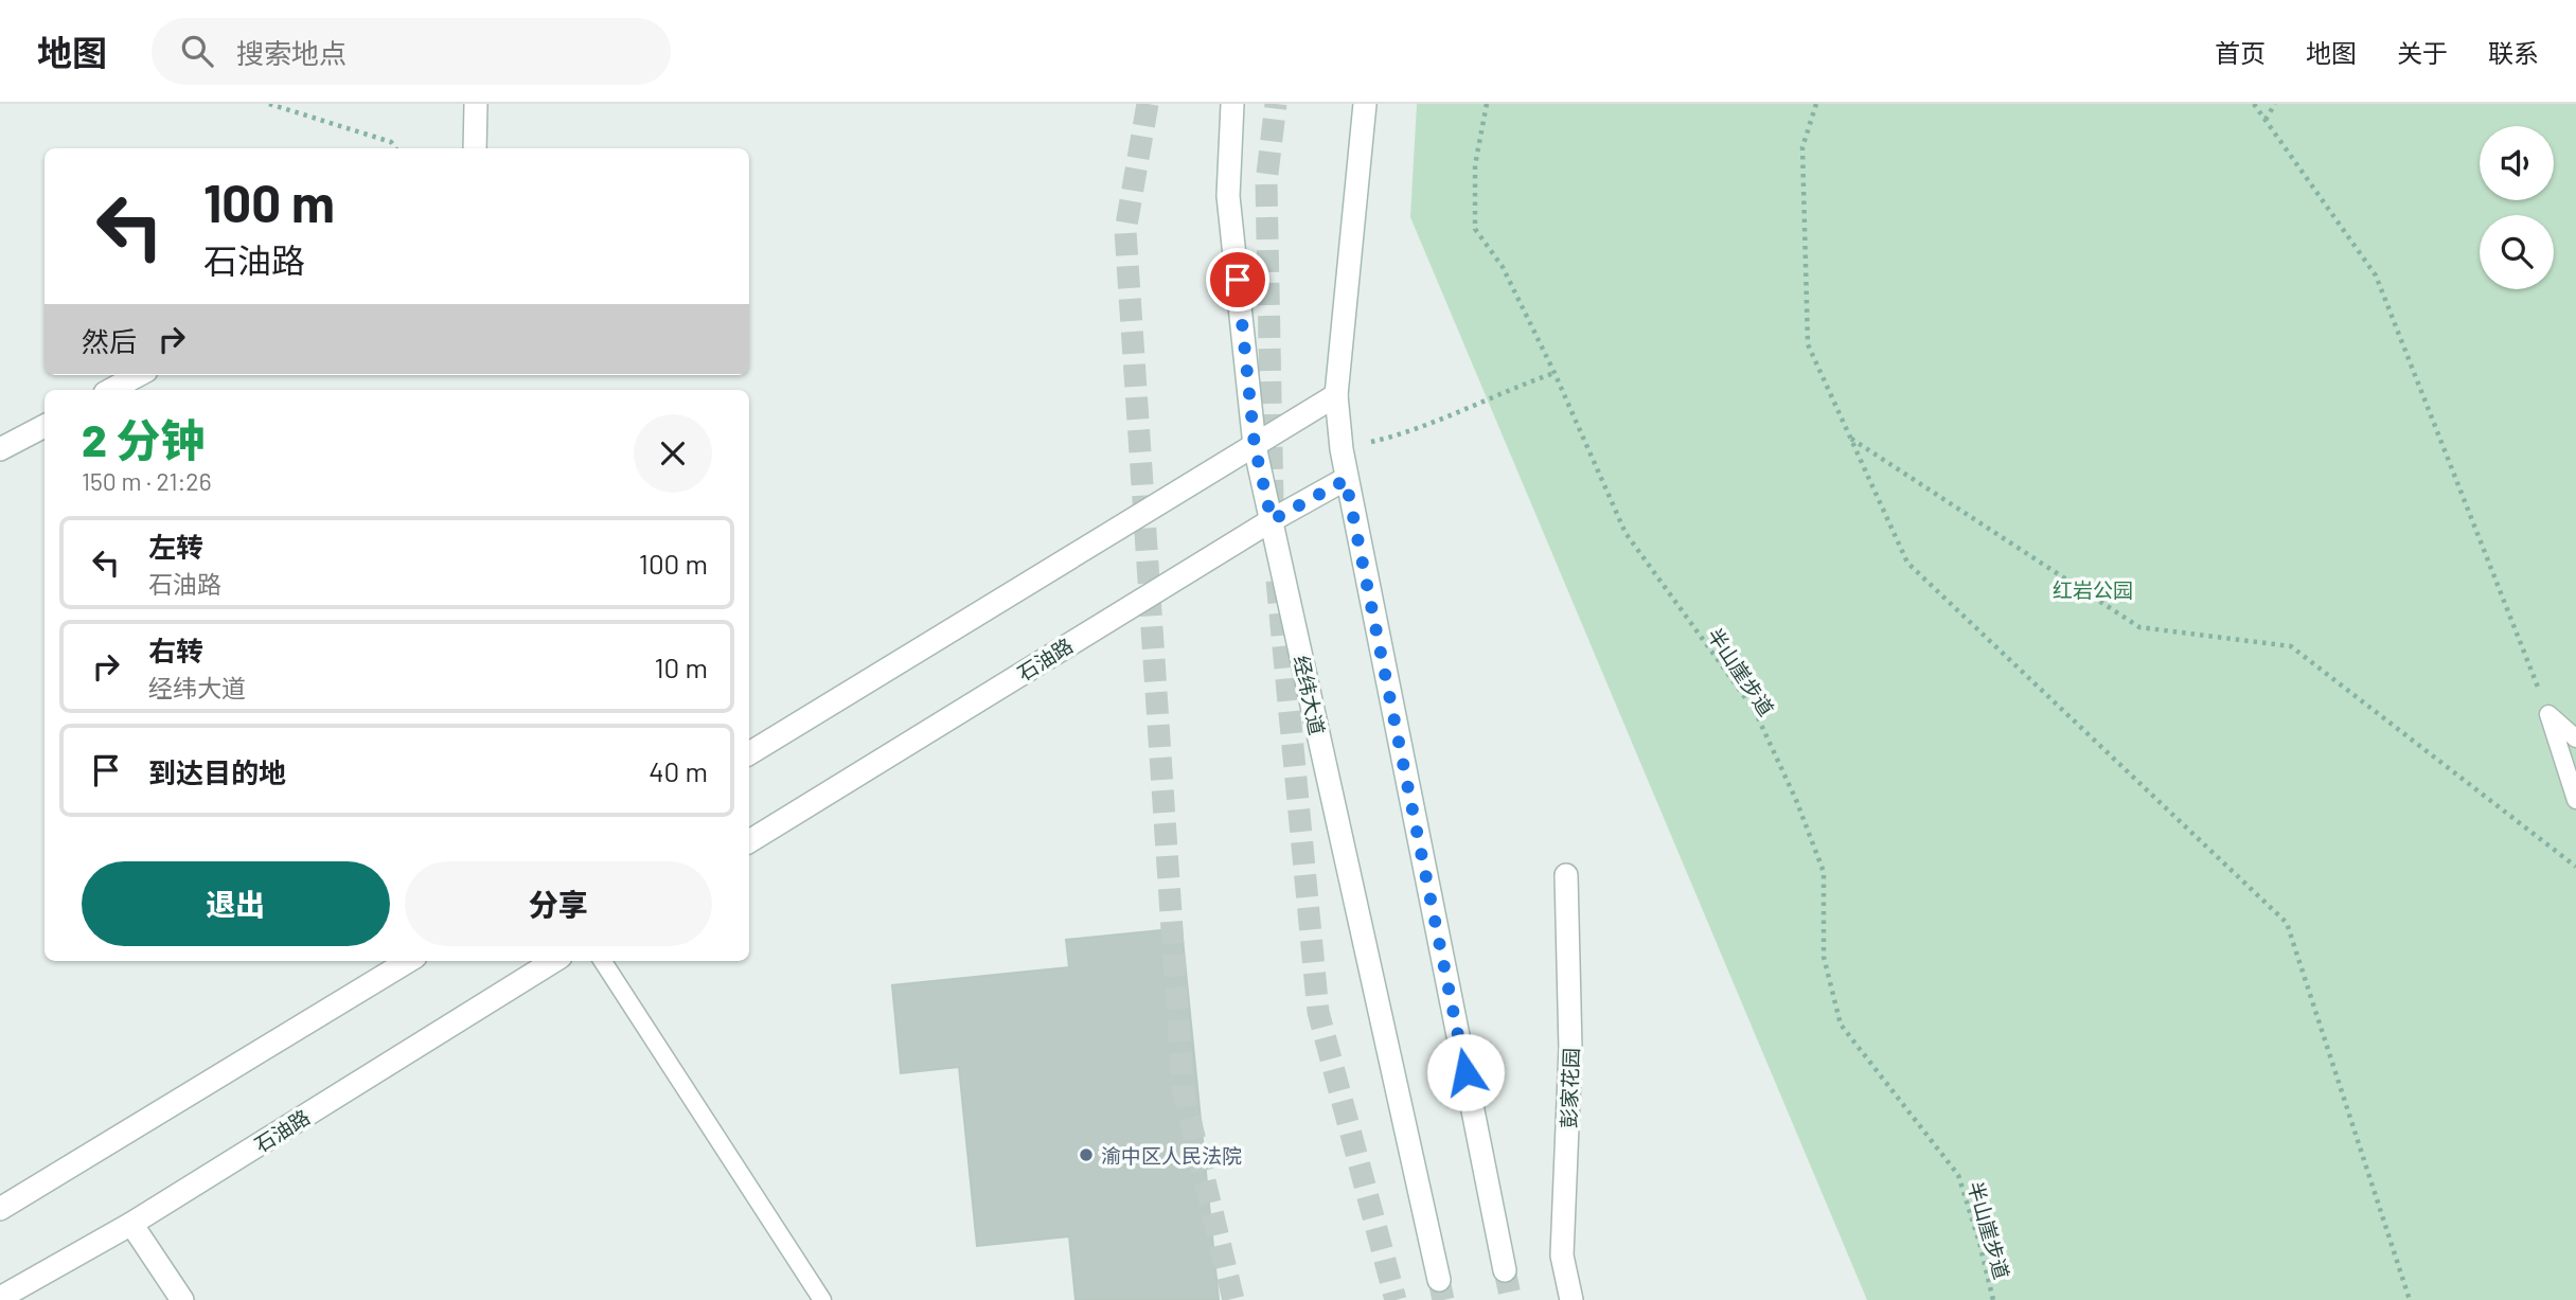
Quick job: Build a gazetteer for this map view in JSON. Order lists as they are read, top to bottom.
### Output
{
  "streets": {
    "street": ["石油路", "经纬大道", "彭家花园"],
    "path": ["半山崖步道"]
  },
  "crossings": [
    ["石油路", "经纬大道"]
  ],
  "parks": ["红岩公园"],
  "places": ["渝中区人民法院"],
  "page": {
    "header": "地图",
    "search": "搜索地点",
    "nav": [
      "首页",
      "地图",
      "关于",
      "联系"
    ],
    "turn": ["100 m", "石油路"],
    "then": "然后",
    "heading": ["2 分钟", "150 m · 21:26"],
    "list": [
      {
        "name": "左转",
        "note": "石油路",
        "value": "100 m"
      },
      {
        "name": "右转",
        "note": "经纬大道",
        "value": "10 m"
      },
      {
        "name": "到达目的地",
        "value": "40 m"
      }
    ],
    "buttons": ["退出", "分享"]
  }
}
